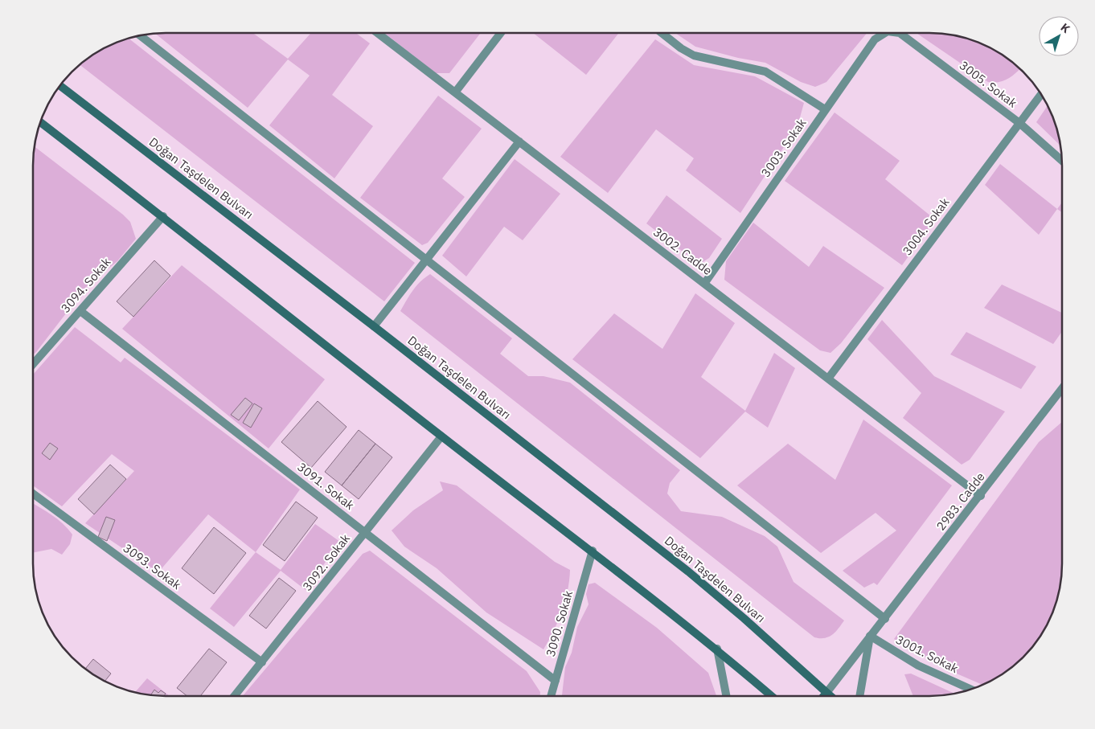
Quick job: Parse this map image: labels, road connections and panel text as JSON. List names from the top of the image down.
{
  "streets": {
    "main road": ["Doğan Taşdelen Bulvarı"],
    "street": [
      "3005. Sokak",
      "3003. Sokak",
      "3004. Sokak",
      "3002. Cadde",
      "3094. Sokak",
      "3091. Sokak",
      "2983. Cadde",
      "3092. Sokak",
      "3093. Sokak",
      "3090. Sokak",
      "3001. Sokak"
    ]
  },
  "crossings": [
    ["3005. Sokak", "3004. Sokak"],
    ["3003. Sokak", "3002. Cadde"],
    ["Doğan Taşdelen Bulvarı", "2983. Cadde"],
    ["3004. Sokak", "3002. Cadde"],
    ["3002. Cadde", "2983. Cadde"],
    ["3094. Sokak", "3091. Sokak"],
    ["3091. Sokak", "3092. Sokak"],
    ["3091. Sokak", "3090. Sokak"],
    ["2983. Cadde", "3001. Sokak"],
    ["3092. Sokak", "3093. Sokak"]
  ],
  "north": "top right"
}
